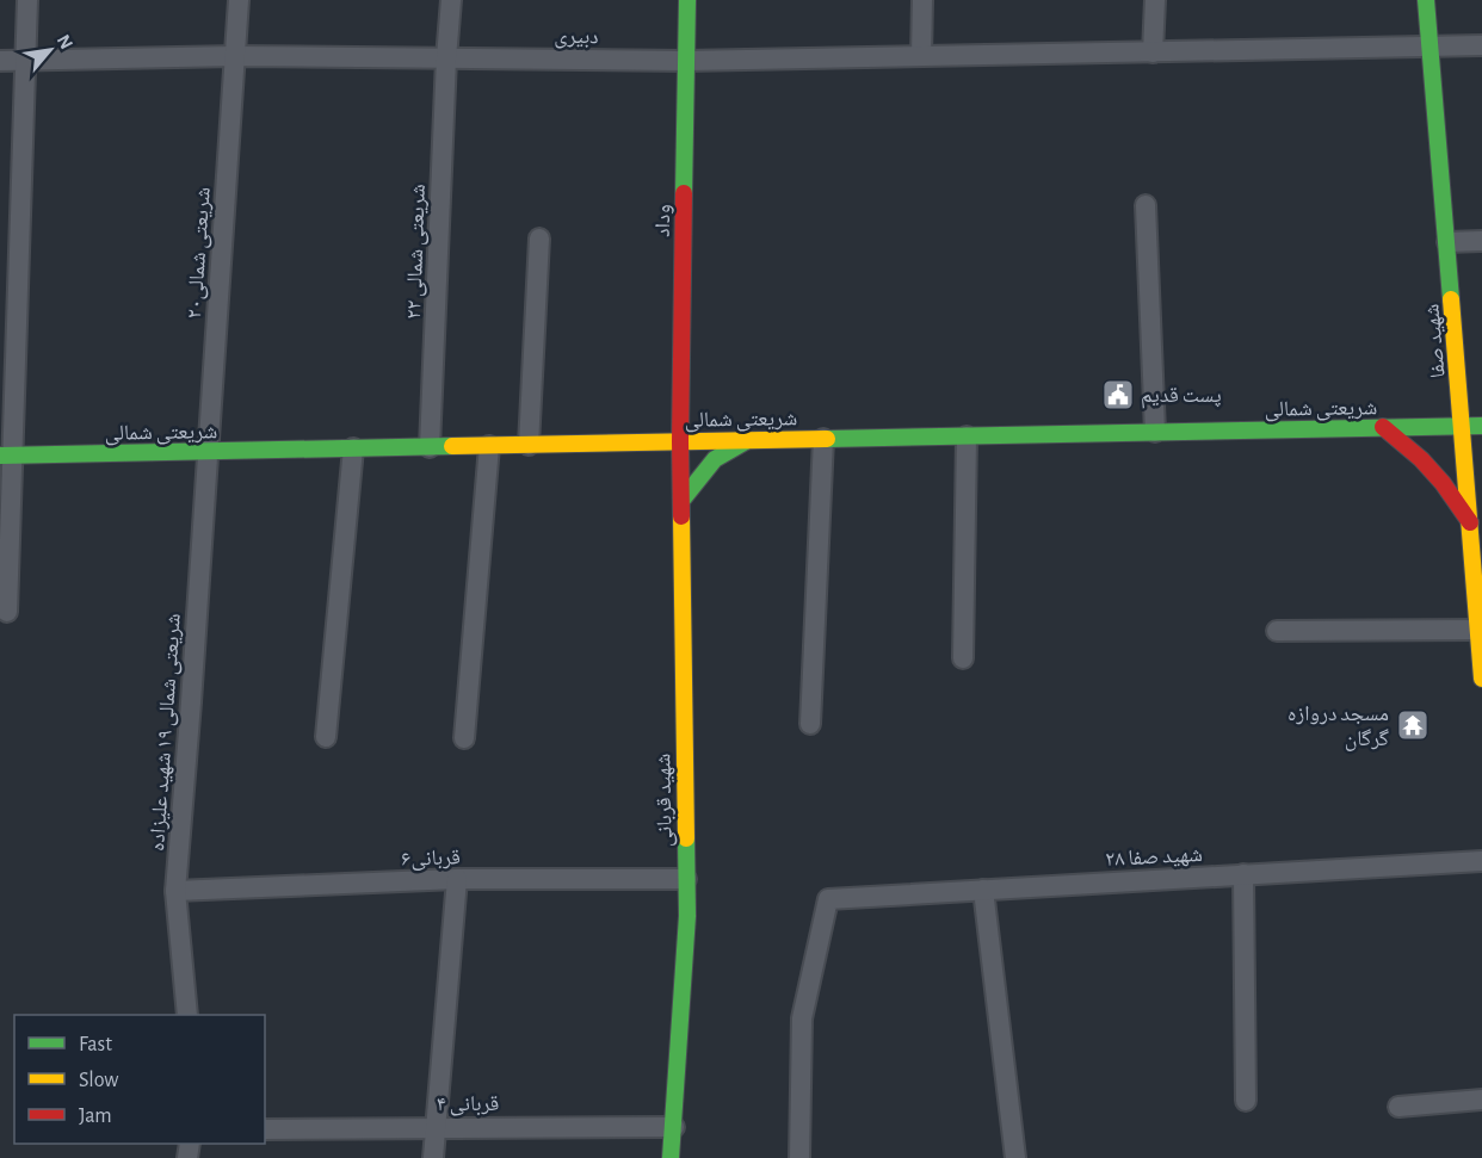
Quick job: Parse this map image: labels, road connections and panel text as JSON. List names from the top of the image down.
{
  "streets": {
    "main road": [
      "وداد",
      "شهید صفا",
      "شریعتی شمالی",
      "شهید قربانی"
    ],
    "street": [
      "دبیری",
      "شریعتی شمالی ٢٢",
      "شریعتی شمالی۲۰",
      "شریعتی شمالی ۱۹ شهید علیزاده",
      "شهید صفا ۲۸",
      "قربانی۶",
      "قربانی ۴"
    ]
  },
  "crossings": [
    ["دبیری", "وداد"],
    ["دبیری", "شریعتی شمالی ٢٢"],
    ["دبیری", "شریعتی شمالی۲۰"],
    ["دبیری", "شهید صفا"],
    ["وداد", "شریعتی شمالی"],
    ["وداد", "شهید قربانی"],
    ["شریعتی شمالی ٢٢", "شریعتی شمالی"],
    ["شریعتی شمالی۲۰", "شریعتی شمالی"],
    ["شریعتی شمالی۲۰", "شریعتی شمالی ۱۹ شهید علیزاده"],
    ["شهید صفا", "شریعتی شمالی"],
    ["شریعتی شمالی", "شریعتی شمالی ۱۹ شهید علیزاده"],
    ["شریعتی شمالی", "شهید قربانی"],
    ["شریعتی شمالی ۱۹ شهید علیزاده", "قربانی۶"],
    ["شهید قربانی", "قربانی۶"],
    ["شهید قربانی", "قربانی ۴"]
  ],
  "places": {
    "public building": ["پست قدیم"],
    "temple": ["مسجد دروازه گرگان"]
  },
  "legend": ["Fast", "Slow", "Jam"],
  "north": "top right"
}
